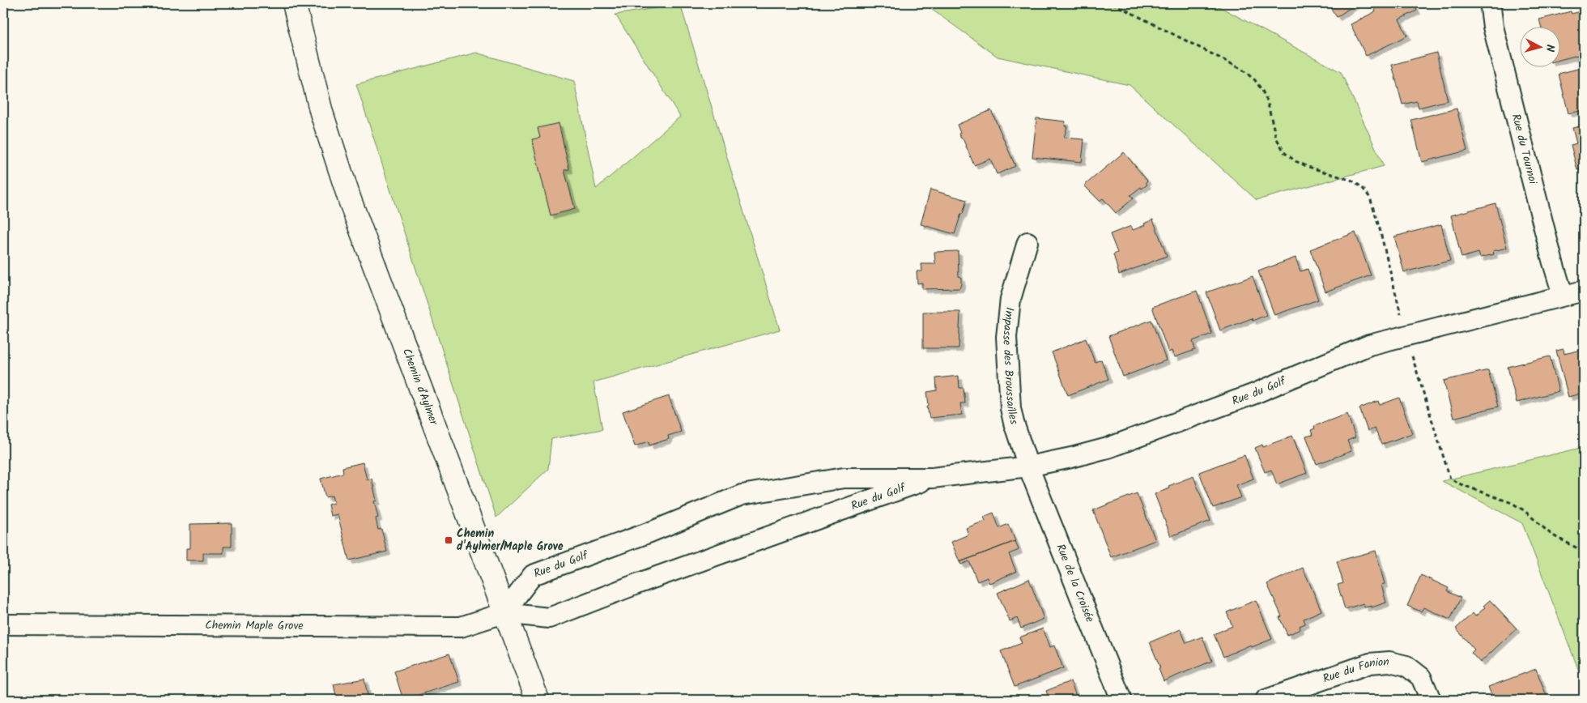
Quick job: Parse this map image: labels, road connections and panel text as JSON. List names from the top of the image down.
{
  "streets": {
    "main road": ["Chemin d'Aylmer"],
    "street": [
      "Rue du Tournoi",
      "Impasse des Broussailles",
      "Rue du Golf",
      "Rue de la Croisée",
      "Chemin Maple Grove",
      "Rue du Fanion"
    ]
  },
  "crossings": [
    ["Rue du Tournoi", "Rue du Golf"],
    ["Impasse des Broussailles", "Rue du Golf"],
    ["Impasse des Broussailles", "Rue de la Croisée"],
    ["Chemin d'Aylmer", "Rue du Golf"],
    ["Chemin d'Aylmer", "Chemin Maple Grove"],
    ["Rue du Golf", "Rue de la Croisée"],
    ["Rue du Golf", "Chemin Maple Grove"]
  ],
  "places": {
    "transit": ["Chemin d'Aylmer/Maple Grove"]
  },
  "north": "right"
}
